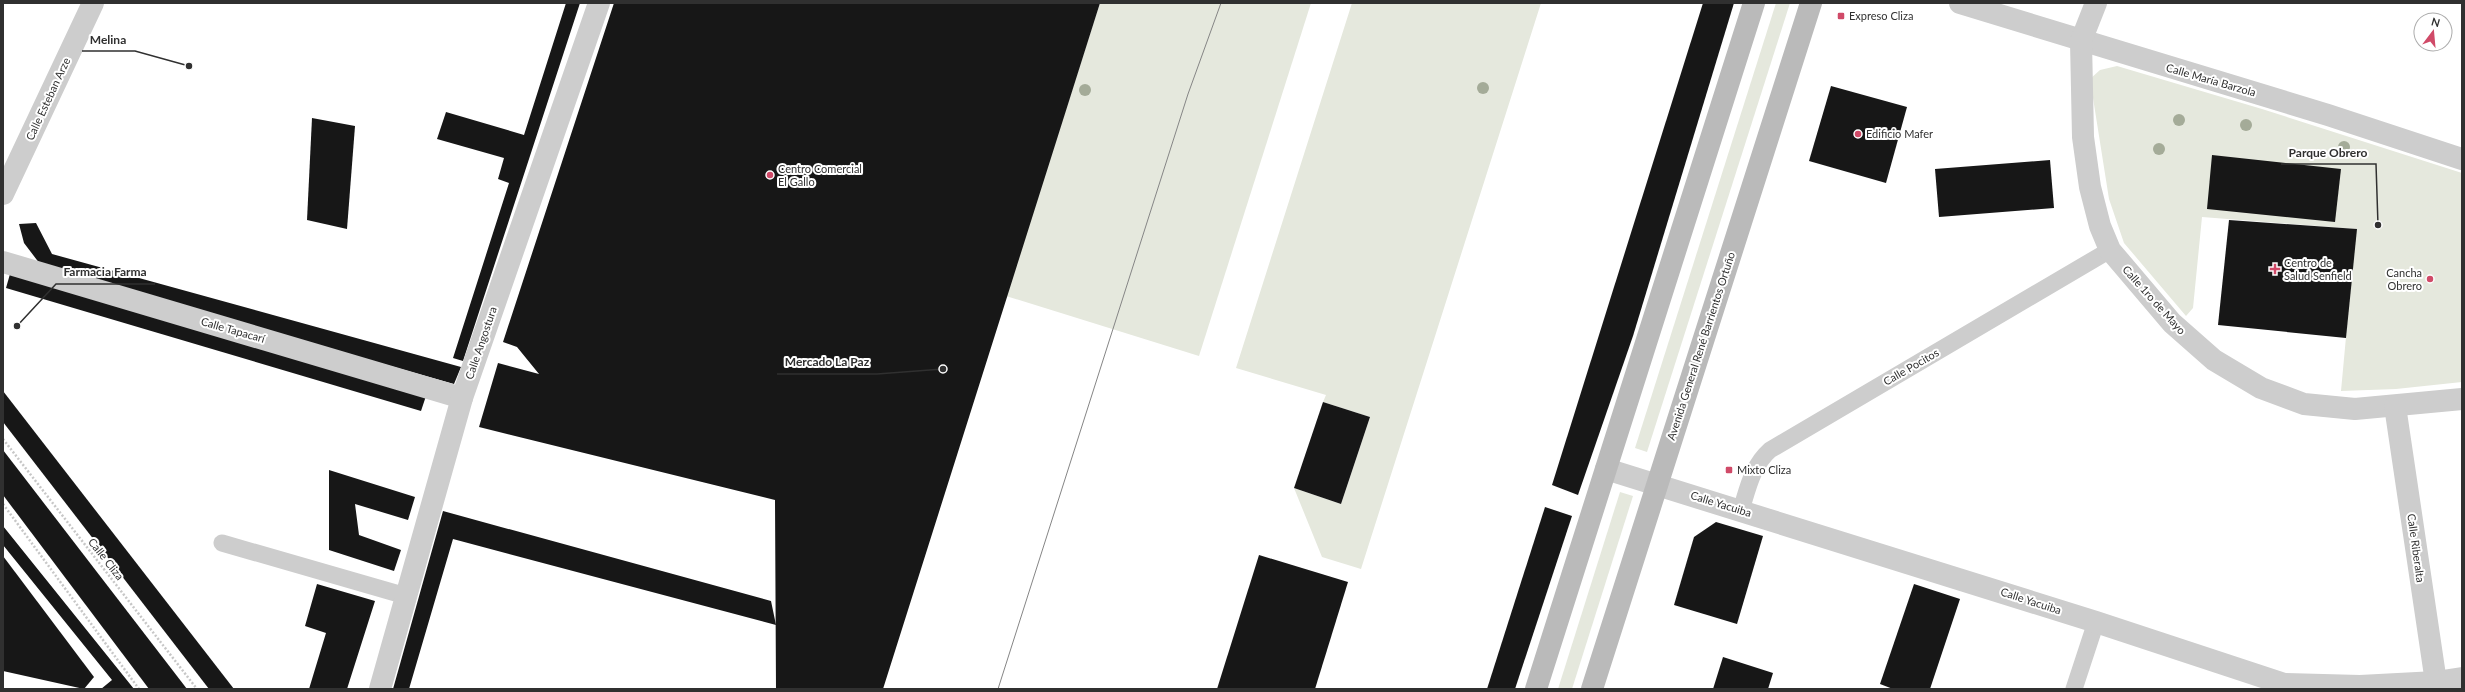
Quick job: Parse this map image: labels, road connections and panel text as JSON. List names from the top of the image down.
{
  "streets": {
    "main road": ["Avenida General René Barrientos Ortuño"],
    "street": [
      "Calle María Barzola",
      "Calle Esteban Arze",
      "Calle 1ro de Mayo",
      "Calle Tapacarí",
      "Calle Angostura",
      "Calle Yacuiba",
      "Calle Riberalta"
    ],
    "lane": ["Calle Pocitos"],
    "path": ["Calle Cliza"]
  },
  "crossings": [
    ["Calle María Barzola", "Calle 1ro de Mayo"],
    ["Calle 1ro de Mayo", "Calle Pocitos"],
    ["Calle 1ro de Mayo", "Calle Riberalta"],
    ["Calle Tapacarí", "Calle Angostura"],
    ["Avenida General René Barrientos Ortuño", "Calle Yacuiba"],
    ["Calle Pocitos", "Calle Yacuiba"],
    ["Calle Yacuiba", "Calle Riberalta"]
  ],
  "places": {
    "transit": ["Expreso Cliza", "Mixto Cliza"],
    "other": [
      "Melina",
      "Edificio Mafer",
      "Centro Comercial El Gallo",
      "Parque Obrero",
      "Cancha Obrero",
      "Farmacia Farma",
      "Mercado La Paz"
    ],
    "health": ["Centro de Salud Senfield"]
  },
  "north": "top"
}
